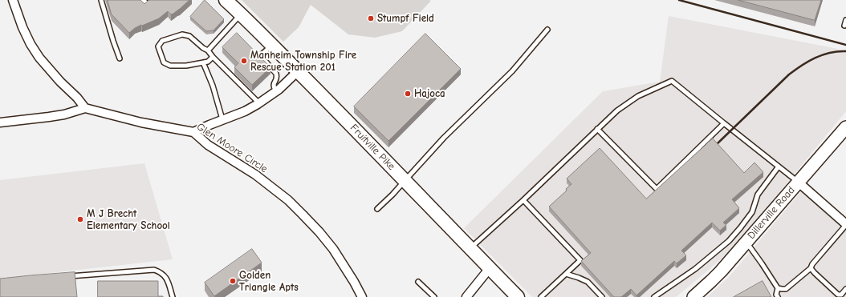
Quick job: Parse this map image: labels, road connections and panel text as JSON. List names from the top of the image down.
{
  "streets": {
    "main road": ["Fruitville Pike", "Dillerville Road"],
    "street": ["Glen Moore Circle"]
  },
  "places": [
    "Stumpf Field",
    "Manheim Township Fire Rescue Station 201",
    "Hajoca",
    "M J Brecht Elementary School",
    "Golden Triangle Apts"
  ]
}
